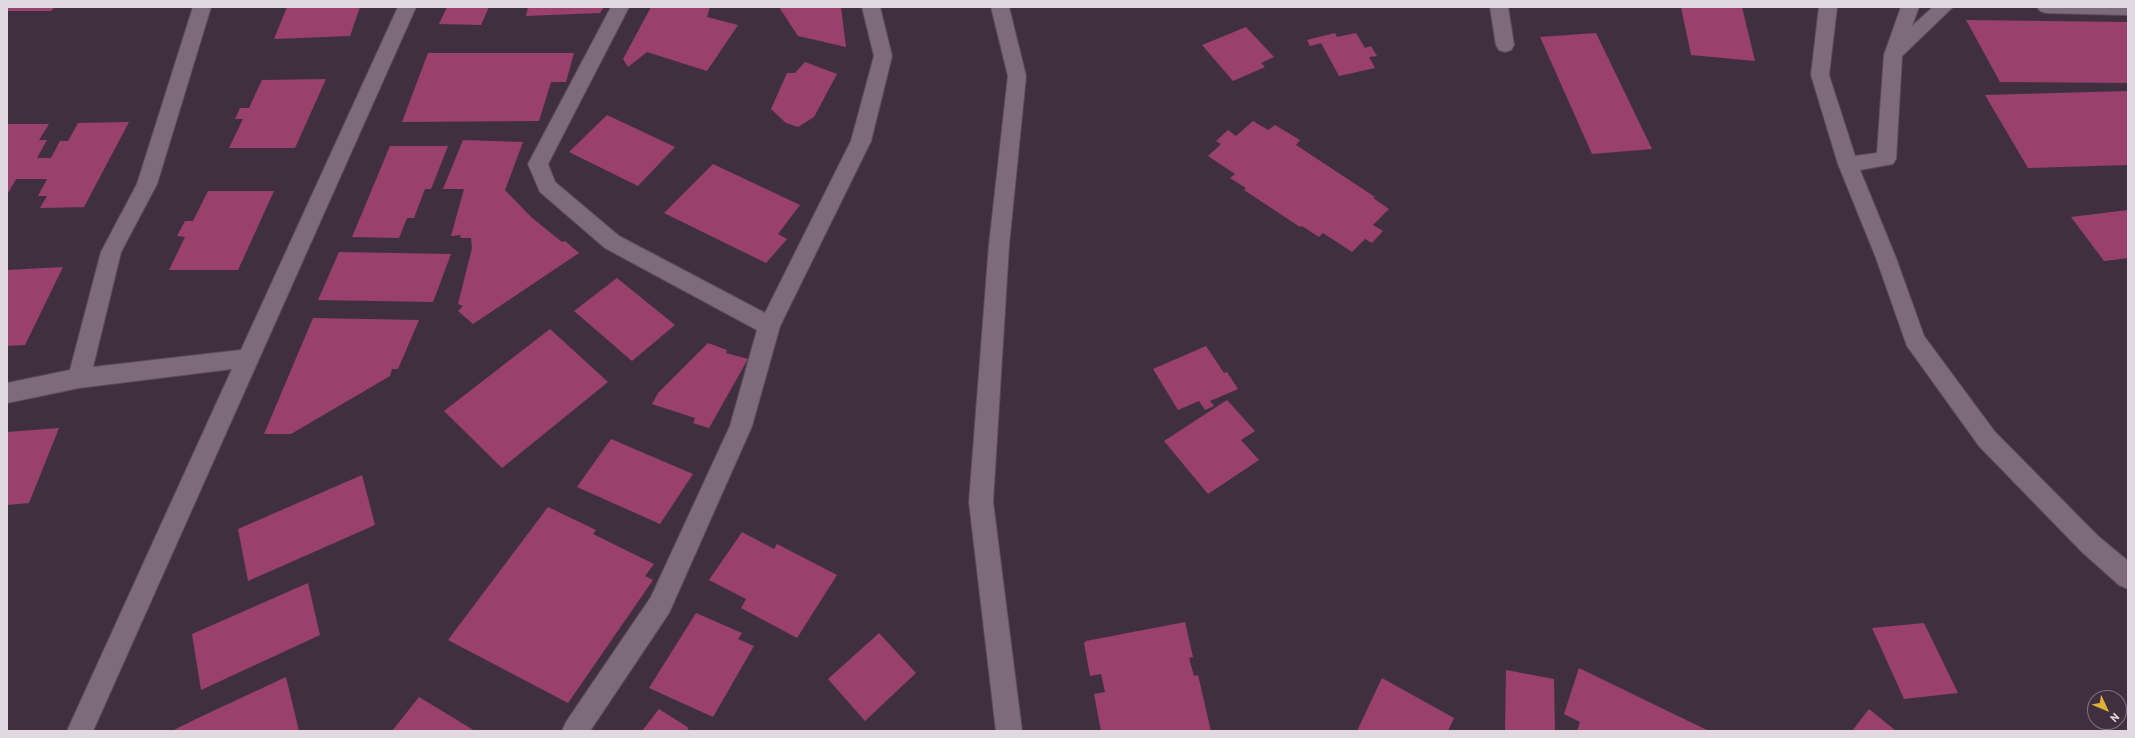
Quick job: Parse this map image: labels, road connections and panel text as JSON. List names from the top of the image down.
{
  "north": "bottom right"
}
